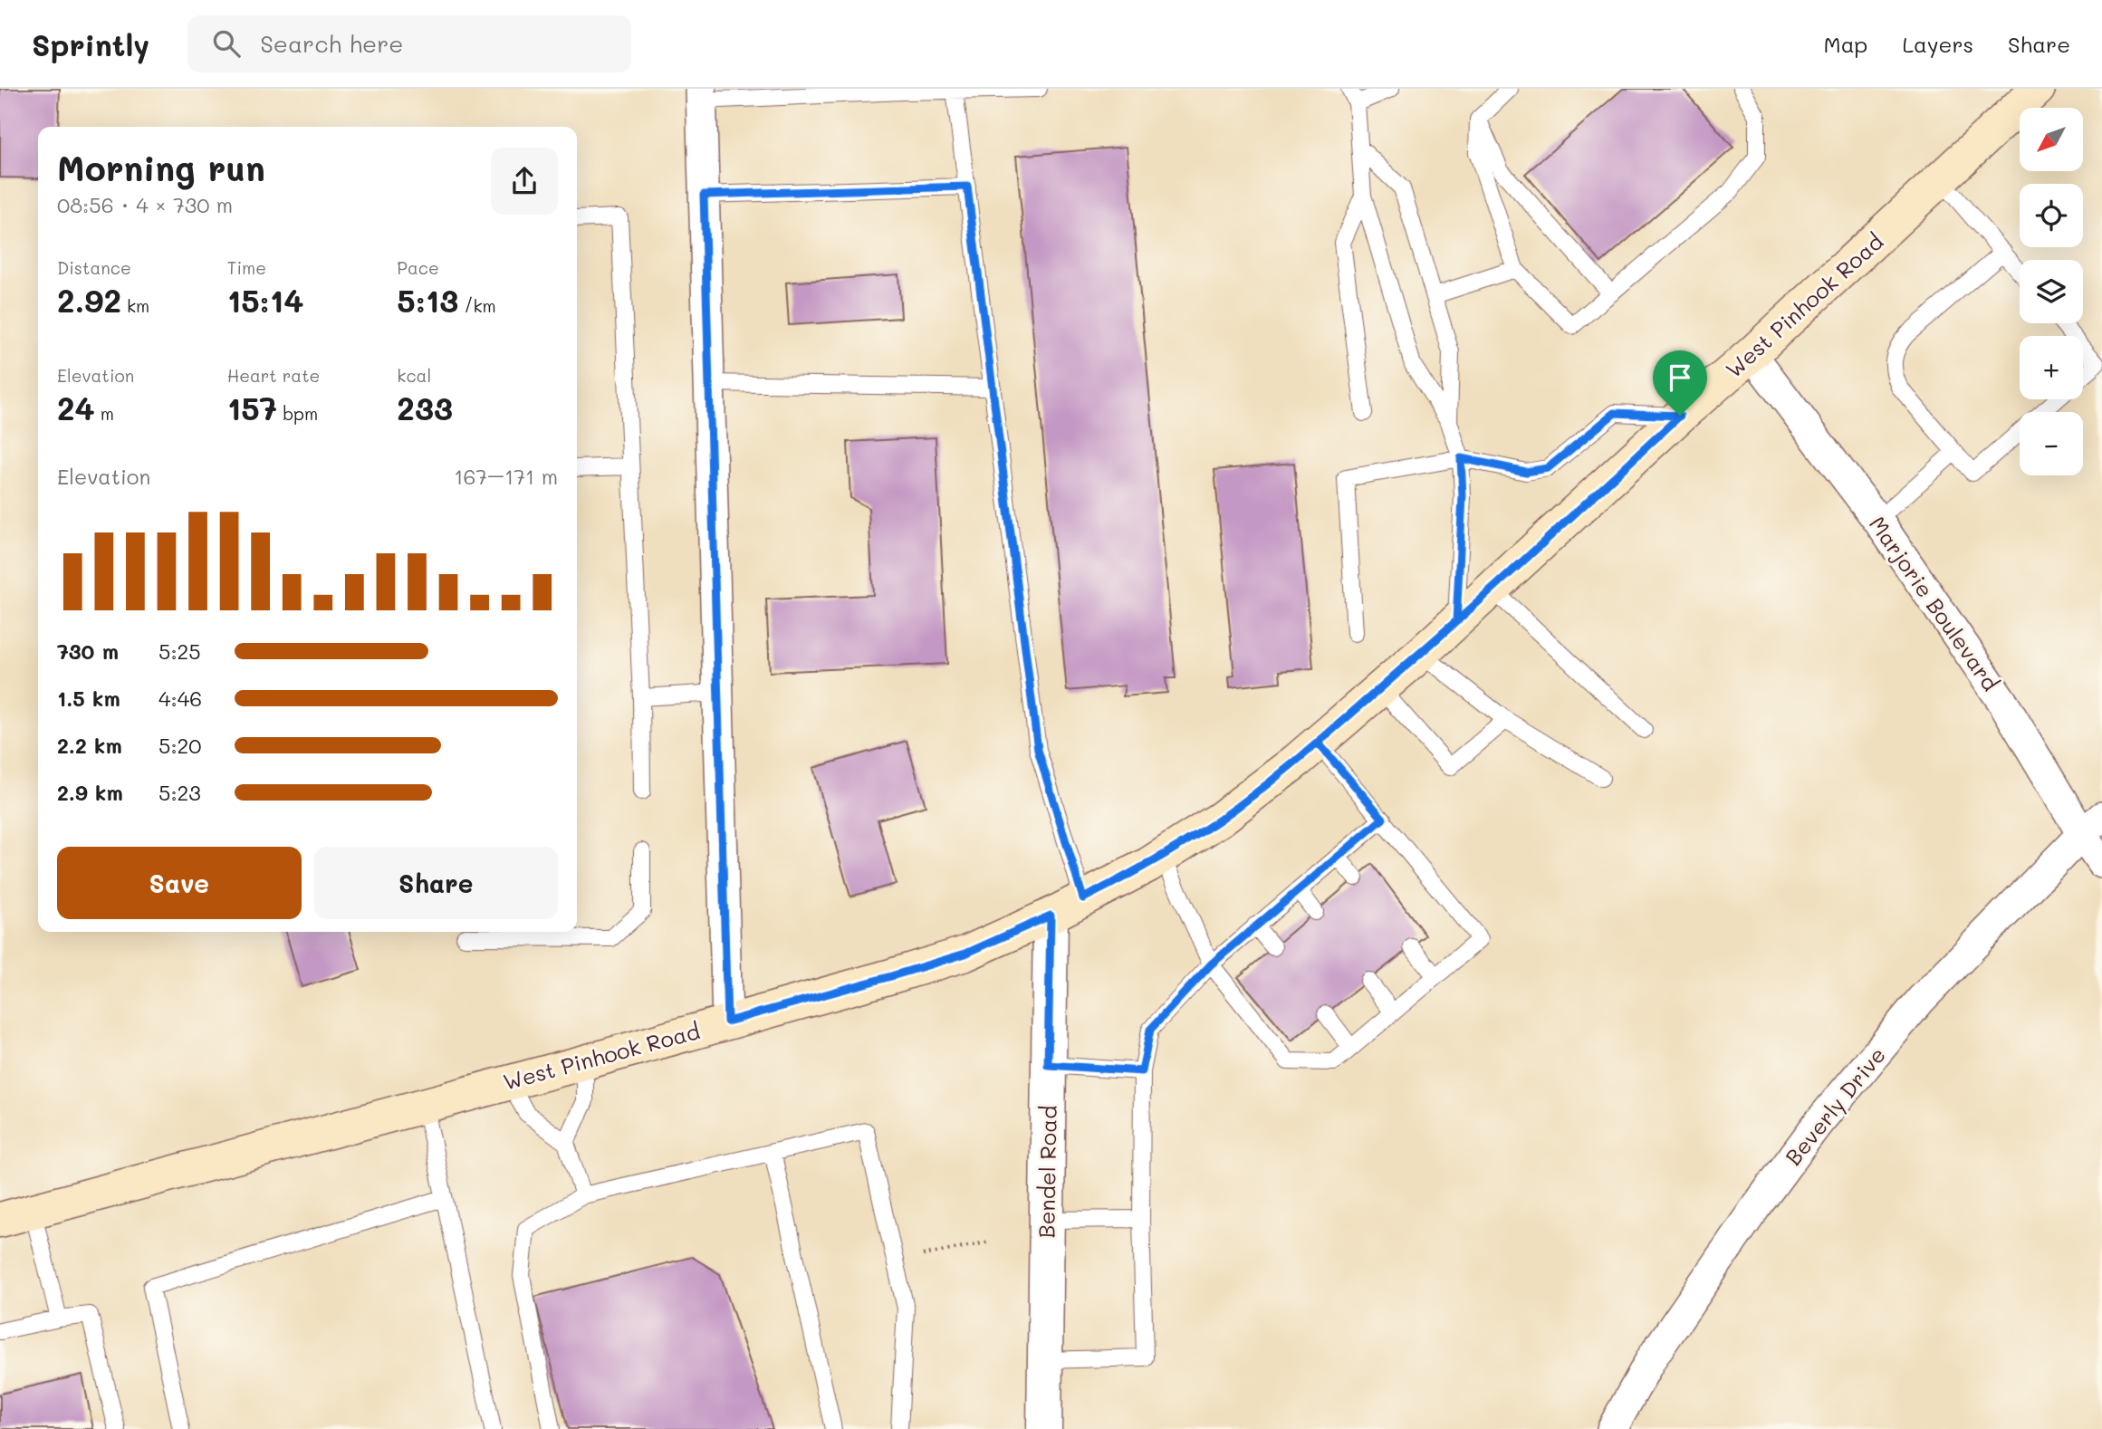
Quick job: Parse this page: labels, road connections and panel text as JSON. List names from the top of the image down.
{
  "streets": {
    "main road": ["West Pinhook Road"],
    "street": ["Marjorie Boulevard", "Beverly Drive", "Bendel Road"]
  },
  "crossings": [
    ["West Pinhook Road", "Marjorie Boulevard"],
    ["West Pinhook Road", "Bendel Road"],
    ["Marjorie Boulevard", "Beverly Drive"]
  ],
  "north": "bottom left",
  "page": {
    "header": "Sprintly",
    "search": "Search here",
    "nav": ["Map", "Layers", "Share"],
    "map_buttons": ["+", "−"],
    "heading": ["Morning run", "08:56 · 4 × 730 m"],
    "stats": [
      ["Distance", "2.92 km"],
      ["Time", "15:14"],
      ["Pace", "5:13 /km"],
      ["Elevation", "24 m"],
      ["Heart rate", "157 bpm"],
      ["kcal", "233"]
    ],
    "chart": ["Elevation", "167–171 m"],
    "list": [
      {
        "name": "730 m",
        "note": "5:25"
      },
      {
        "name": "1.5 km",
        "note": "4:46"
      },
      {
        "name": "2.2 km",
        "note": "5:20"
      },
      {
        "name": "2.9 km",
        "note": "5:23"
      }
    ],
    "buttons": ["Save", "Share"]
  }
}
